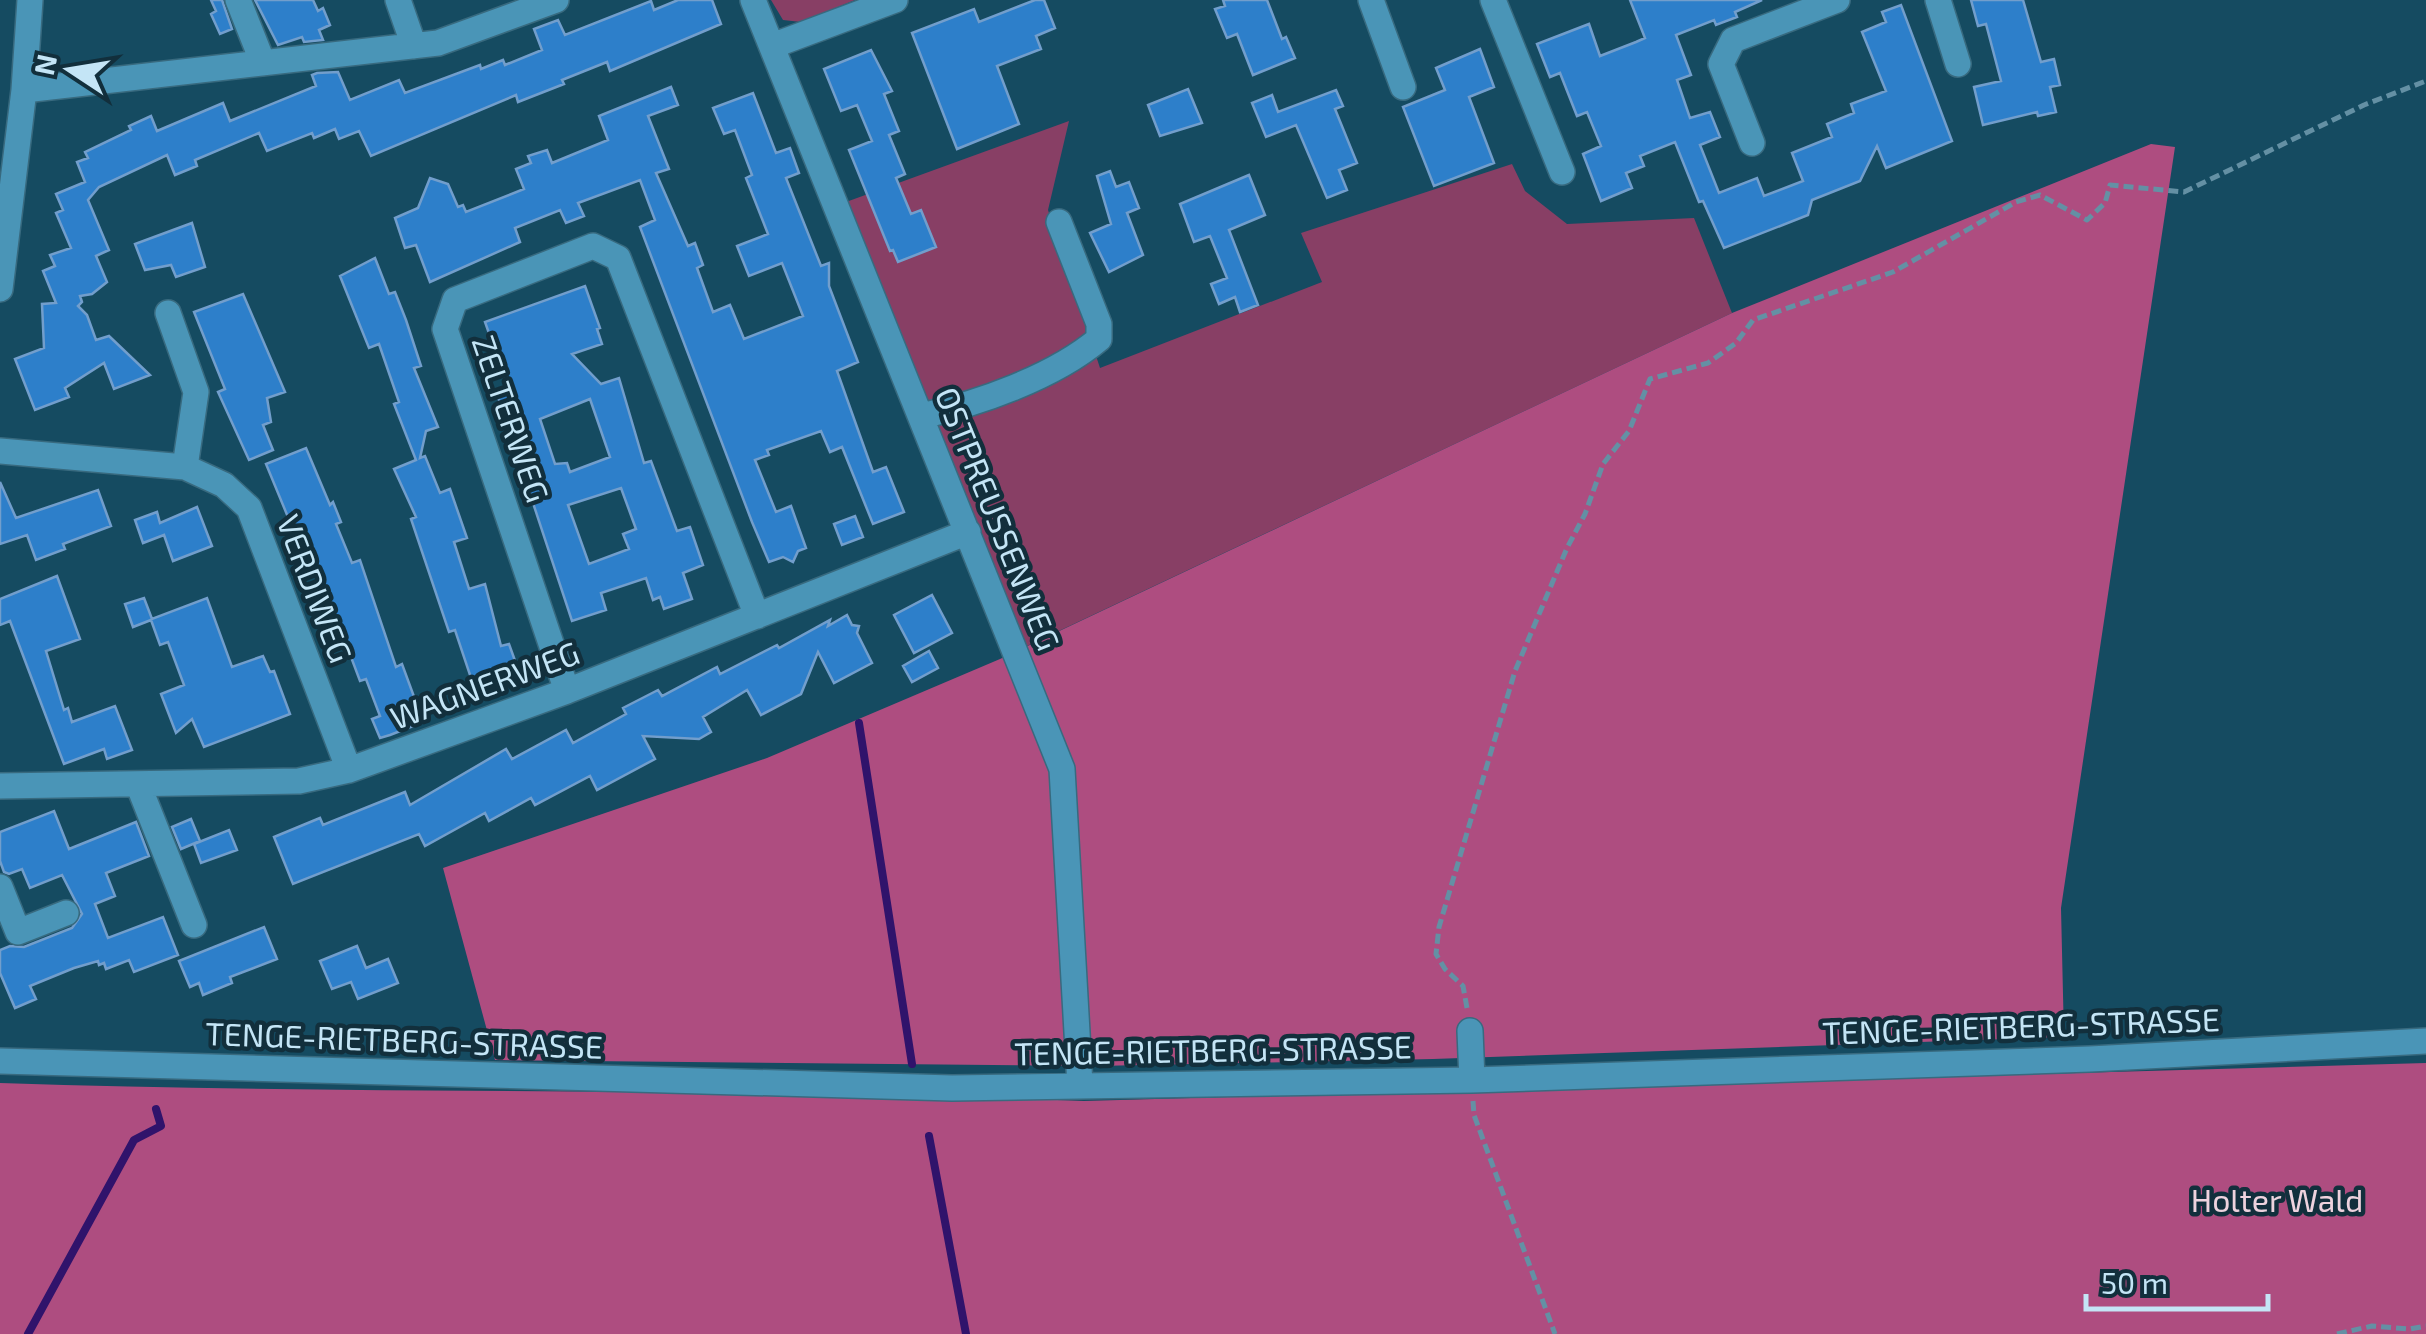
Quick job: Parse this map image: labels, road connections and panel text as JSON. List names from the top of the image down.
{
  "streets": {
    "street": [
      "ZELTERWEG",
      "OSTPREUSSENWEG",
      "VERDIWEG",
      "WAGNERWEG",
      "TENGE-RIETBERG-STRASSE"
    ]
  },
  "crossings": [
    ["ZELTERWEG", "WAGNERWEG"],
    ["OSTPREUSSENWEG", "WAGNERWEG"],
    ["OSTPREUSSENWEG", "TENGE-RIETBERG-STRASSE"],
    ["VERDIWEG", "WAGNERWEG"]
  ],
  "parks": ["Holter Wald"],
  "scale_bar": "50 m",
  "north": "left"
}
